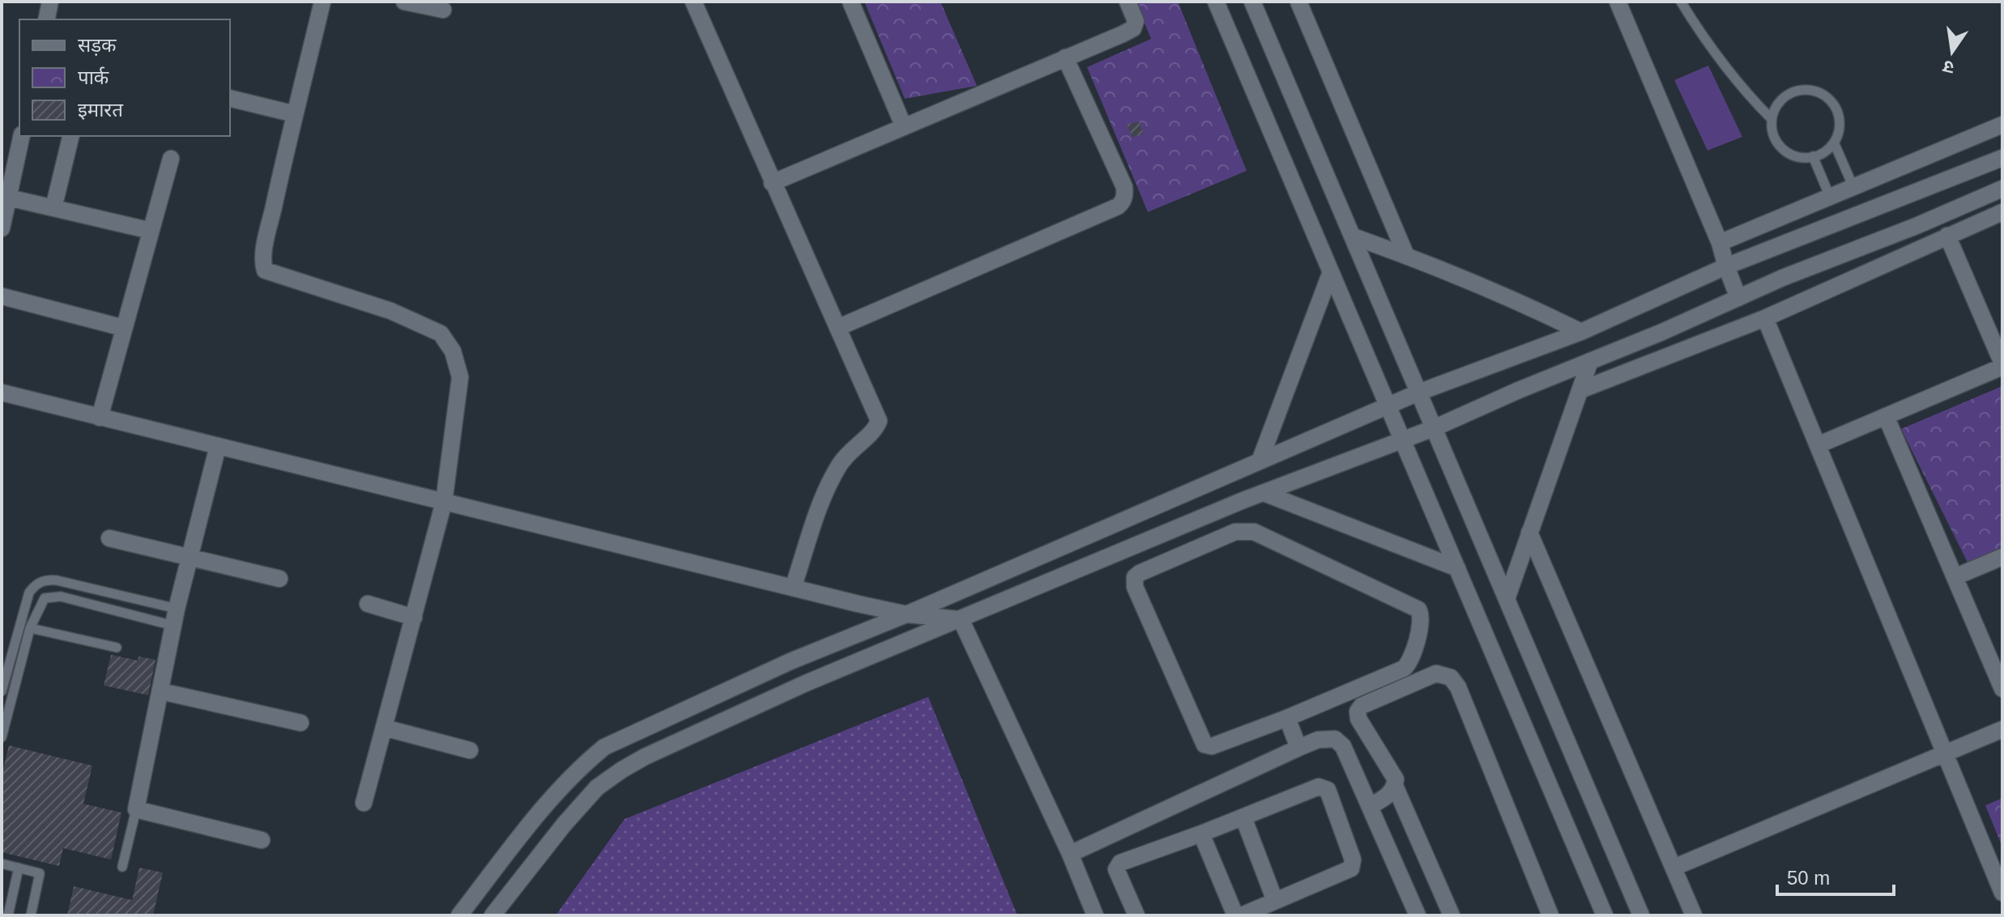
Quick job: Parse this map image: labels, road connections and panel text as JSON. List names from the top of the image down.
{
  "legend": ["सड़क", "पार्क", "इमारत"],
  "scale_bar": "50 m",
  "north": "bottom"
}
